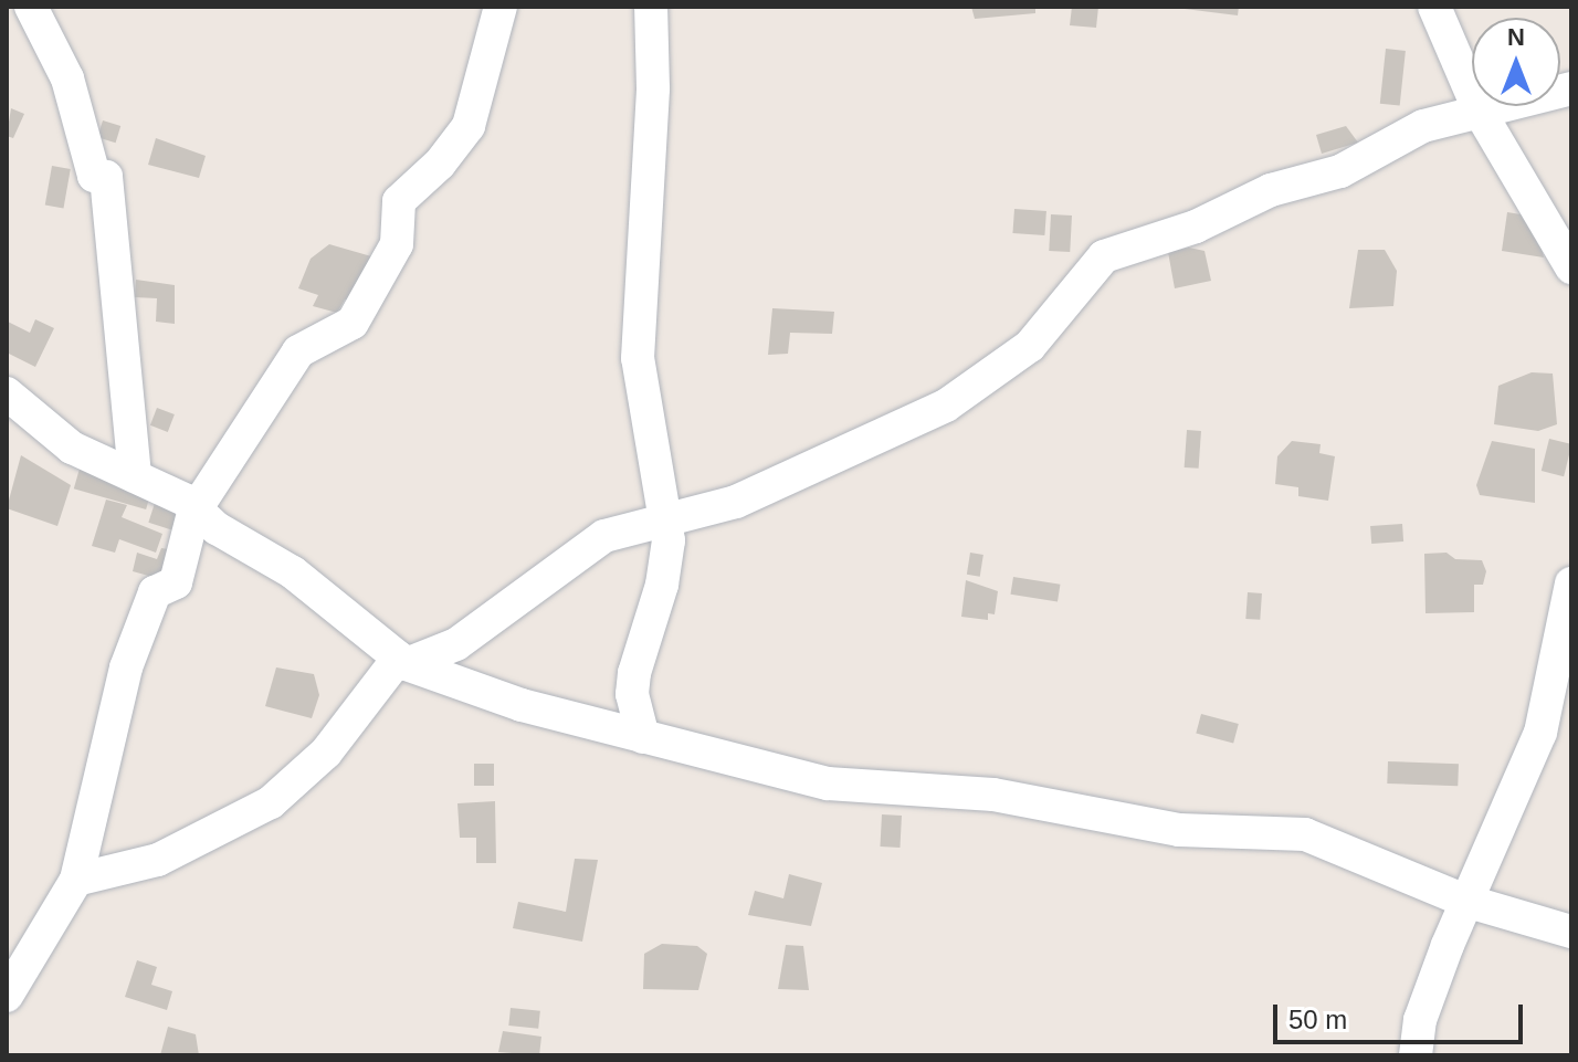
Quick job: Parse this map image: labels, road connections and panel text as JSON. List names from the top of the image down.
{
  "scale_bar": "50 m",
  "north": "top"
}
